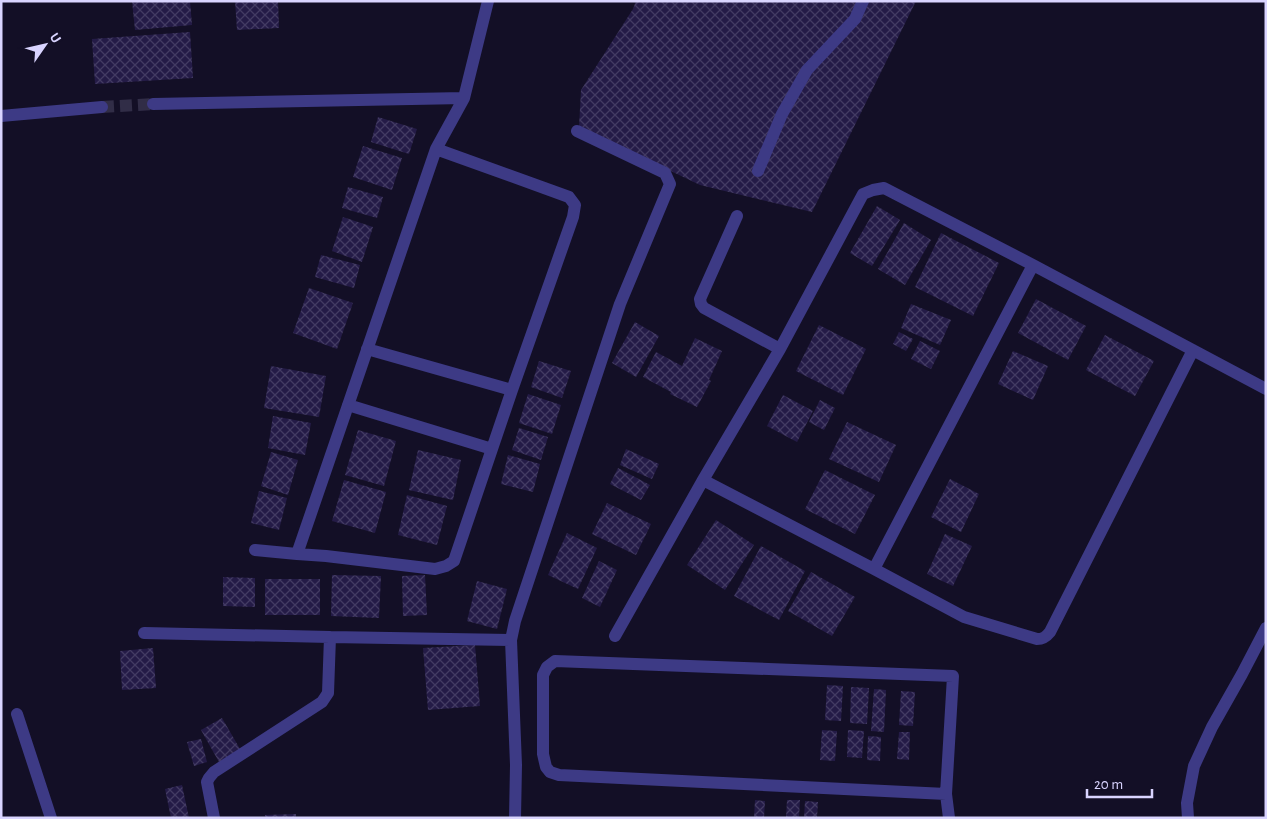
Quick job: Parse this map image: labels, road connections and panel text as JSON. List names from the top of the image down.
{
  "scale_bar": "20 m",
  "north": "top right"
}
